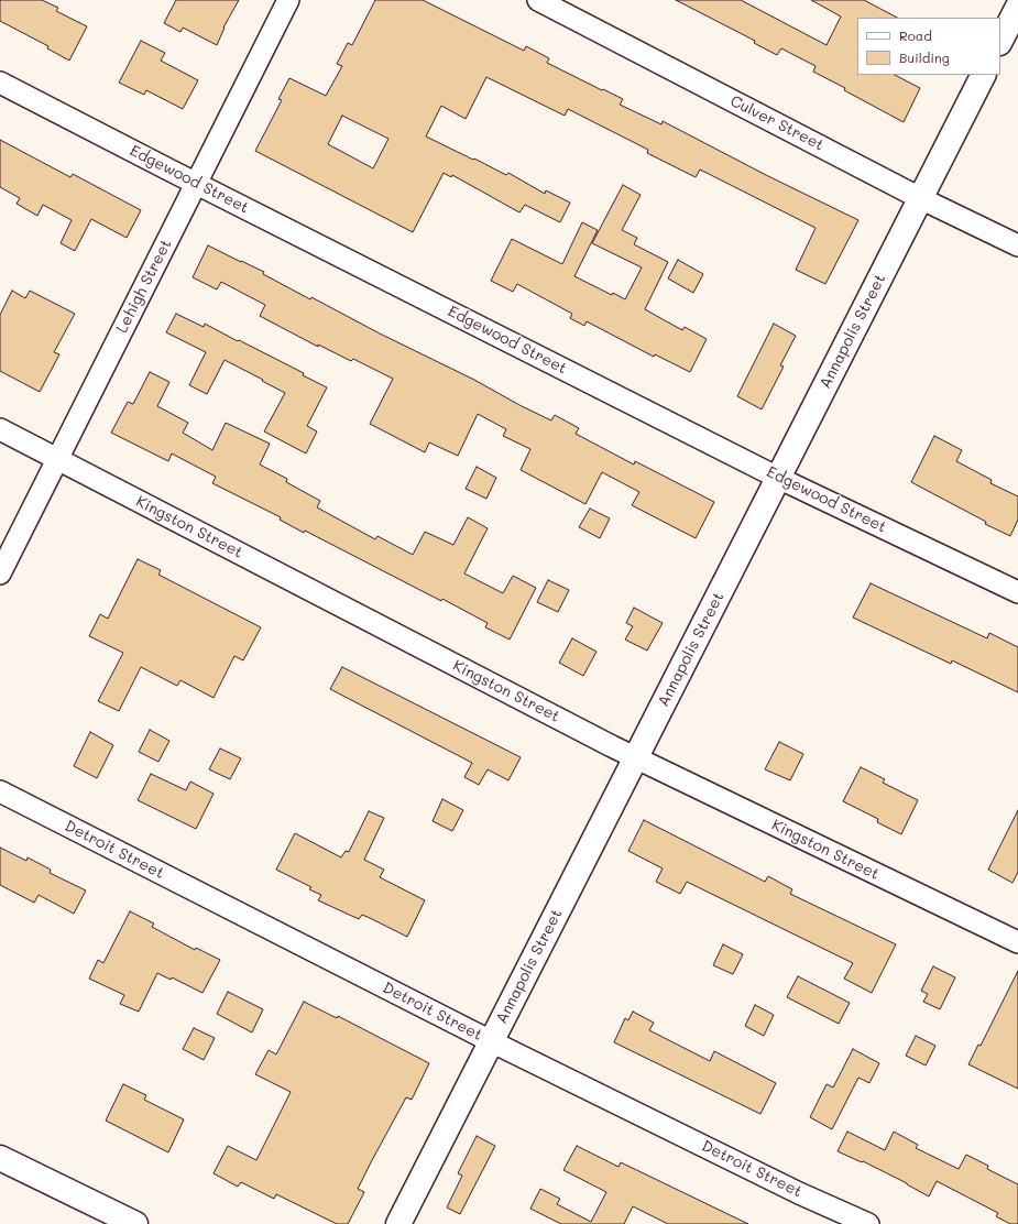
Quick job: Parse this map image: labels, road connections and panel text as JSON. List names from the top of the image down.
{
  "streets": {
    "street": [
      "Culver Street",
      "Edgewood Street",
      "Lehigh Street",
      "Annapolis Street",
      "Kingston Street",
      "Detroit Street"
    ]
  },
  "crossings": [
    ["Culver Street", "Annapolis Street"],
    ["Edgewood Street", "Lehigh Street"],
    ["Edgewood Street", "Annapolis Street"],
    ["Lehigh Street", "Kingston Street"],
    ["Annapolis Street", "Kingston Street"],
    ["Annapolis Street", "Detroit Street"]
  ],
  "legend": ["Road", "Building"]
}
